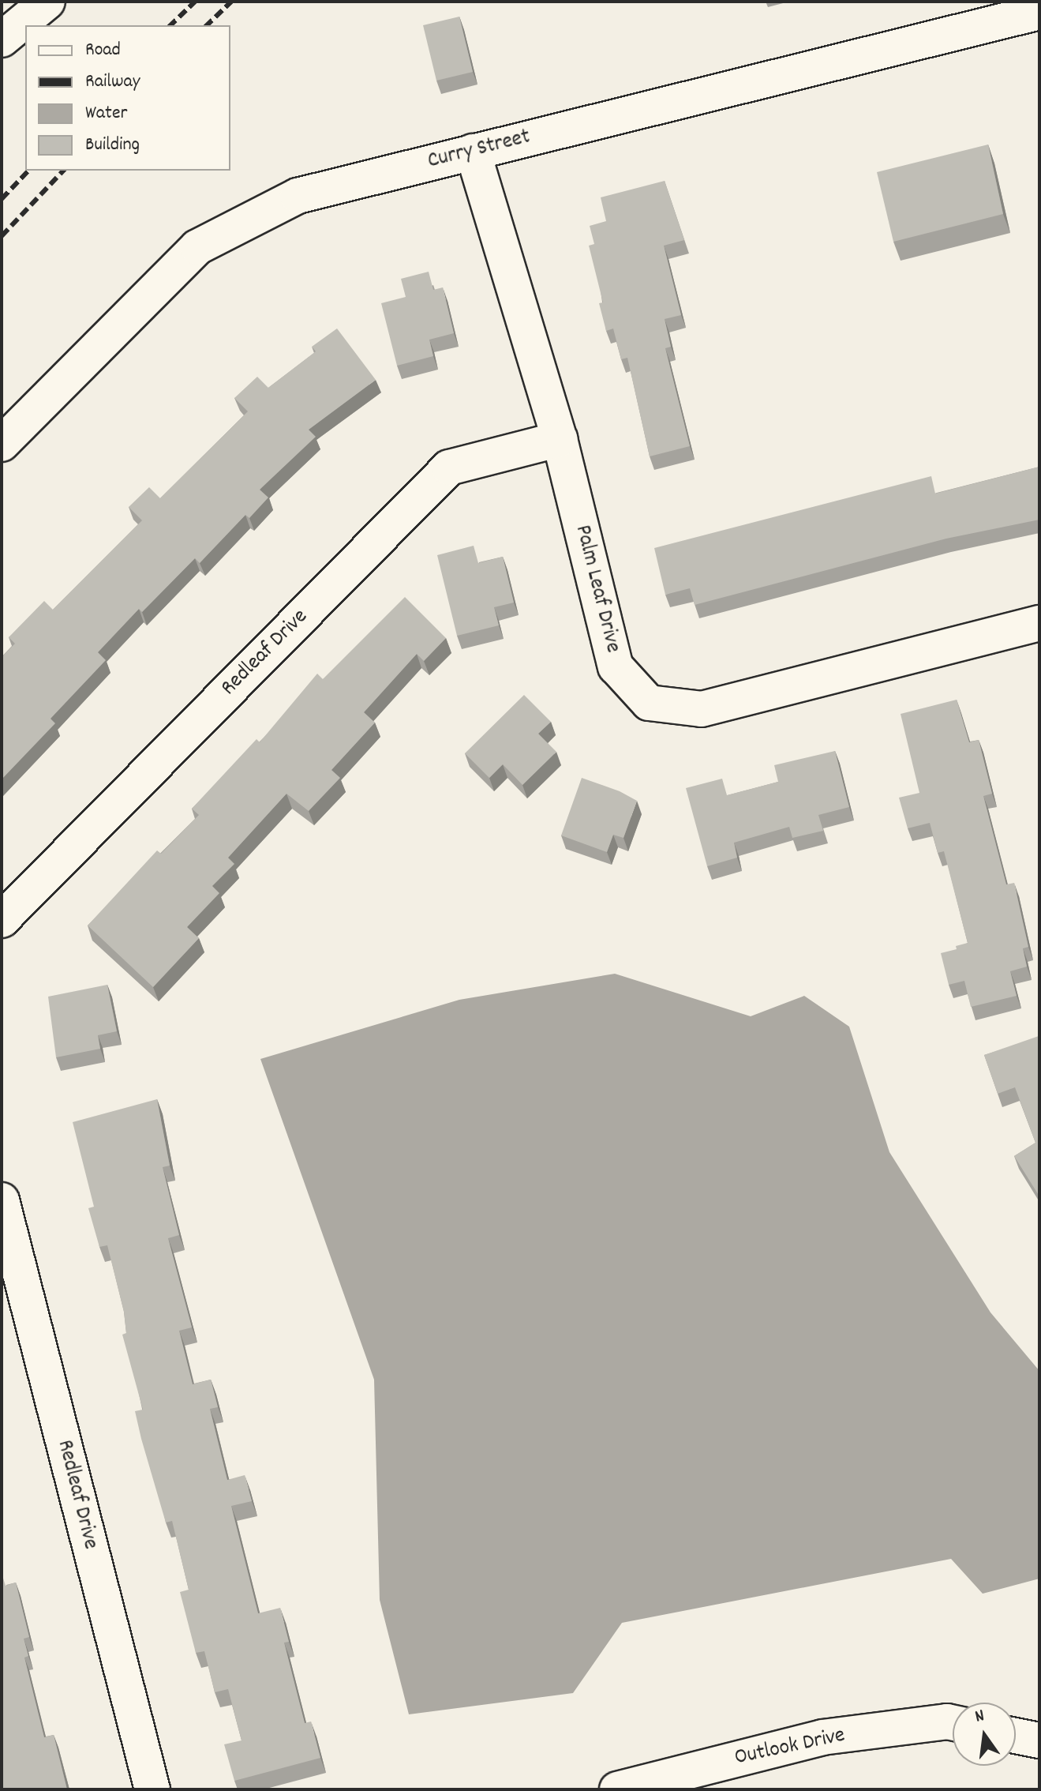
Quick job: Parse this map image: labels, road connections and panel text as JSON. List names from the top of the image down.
{
  "streets": {
    "street": [
      "Curry Street",
      "Palm Leaf Drive",
      "Redleaf Drive",
      "Outlook Drive"
    ]
  },
  "crossings": [
    ["Curry Street", "Palm Leaf Drive"],
    ["Palm Leaf Drive", "Redleaf Drive"]
  ],
  "legend": [
    "Road",
    "Railway",
    "Water",
    "Building"
  ],
  "north": "top"
}
